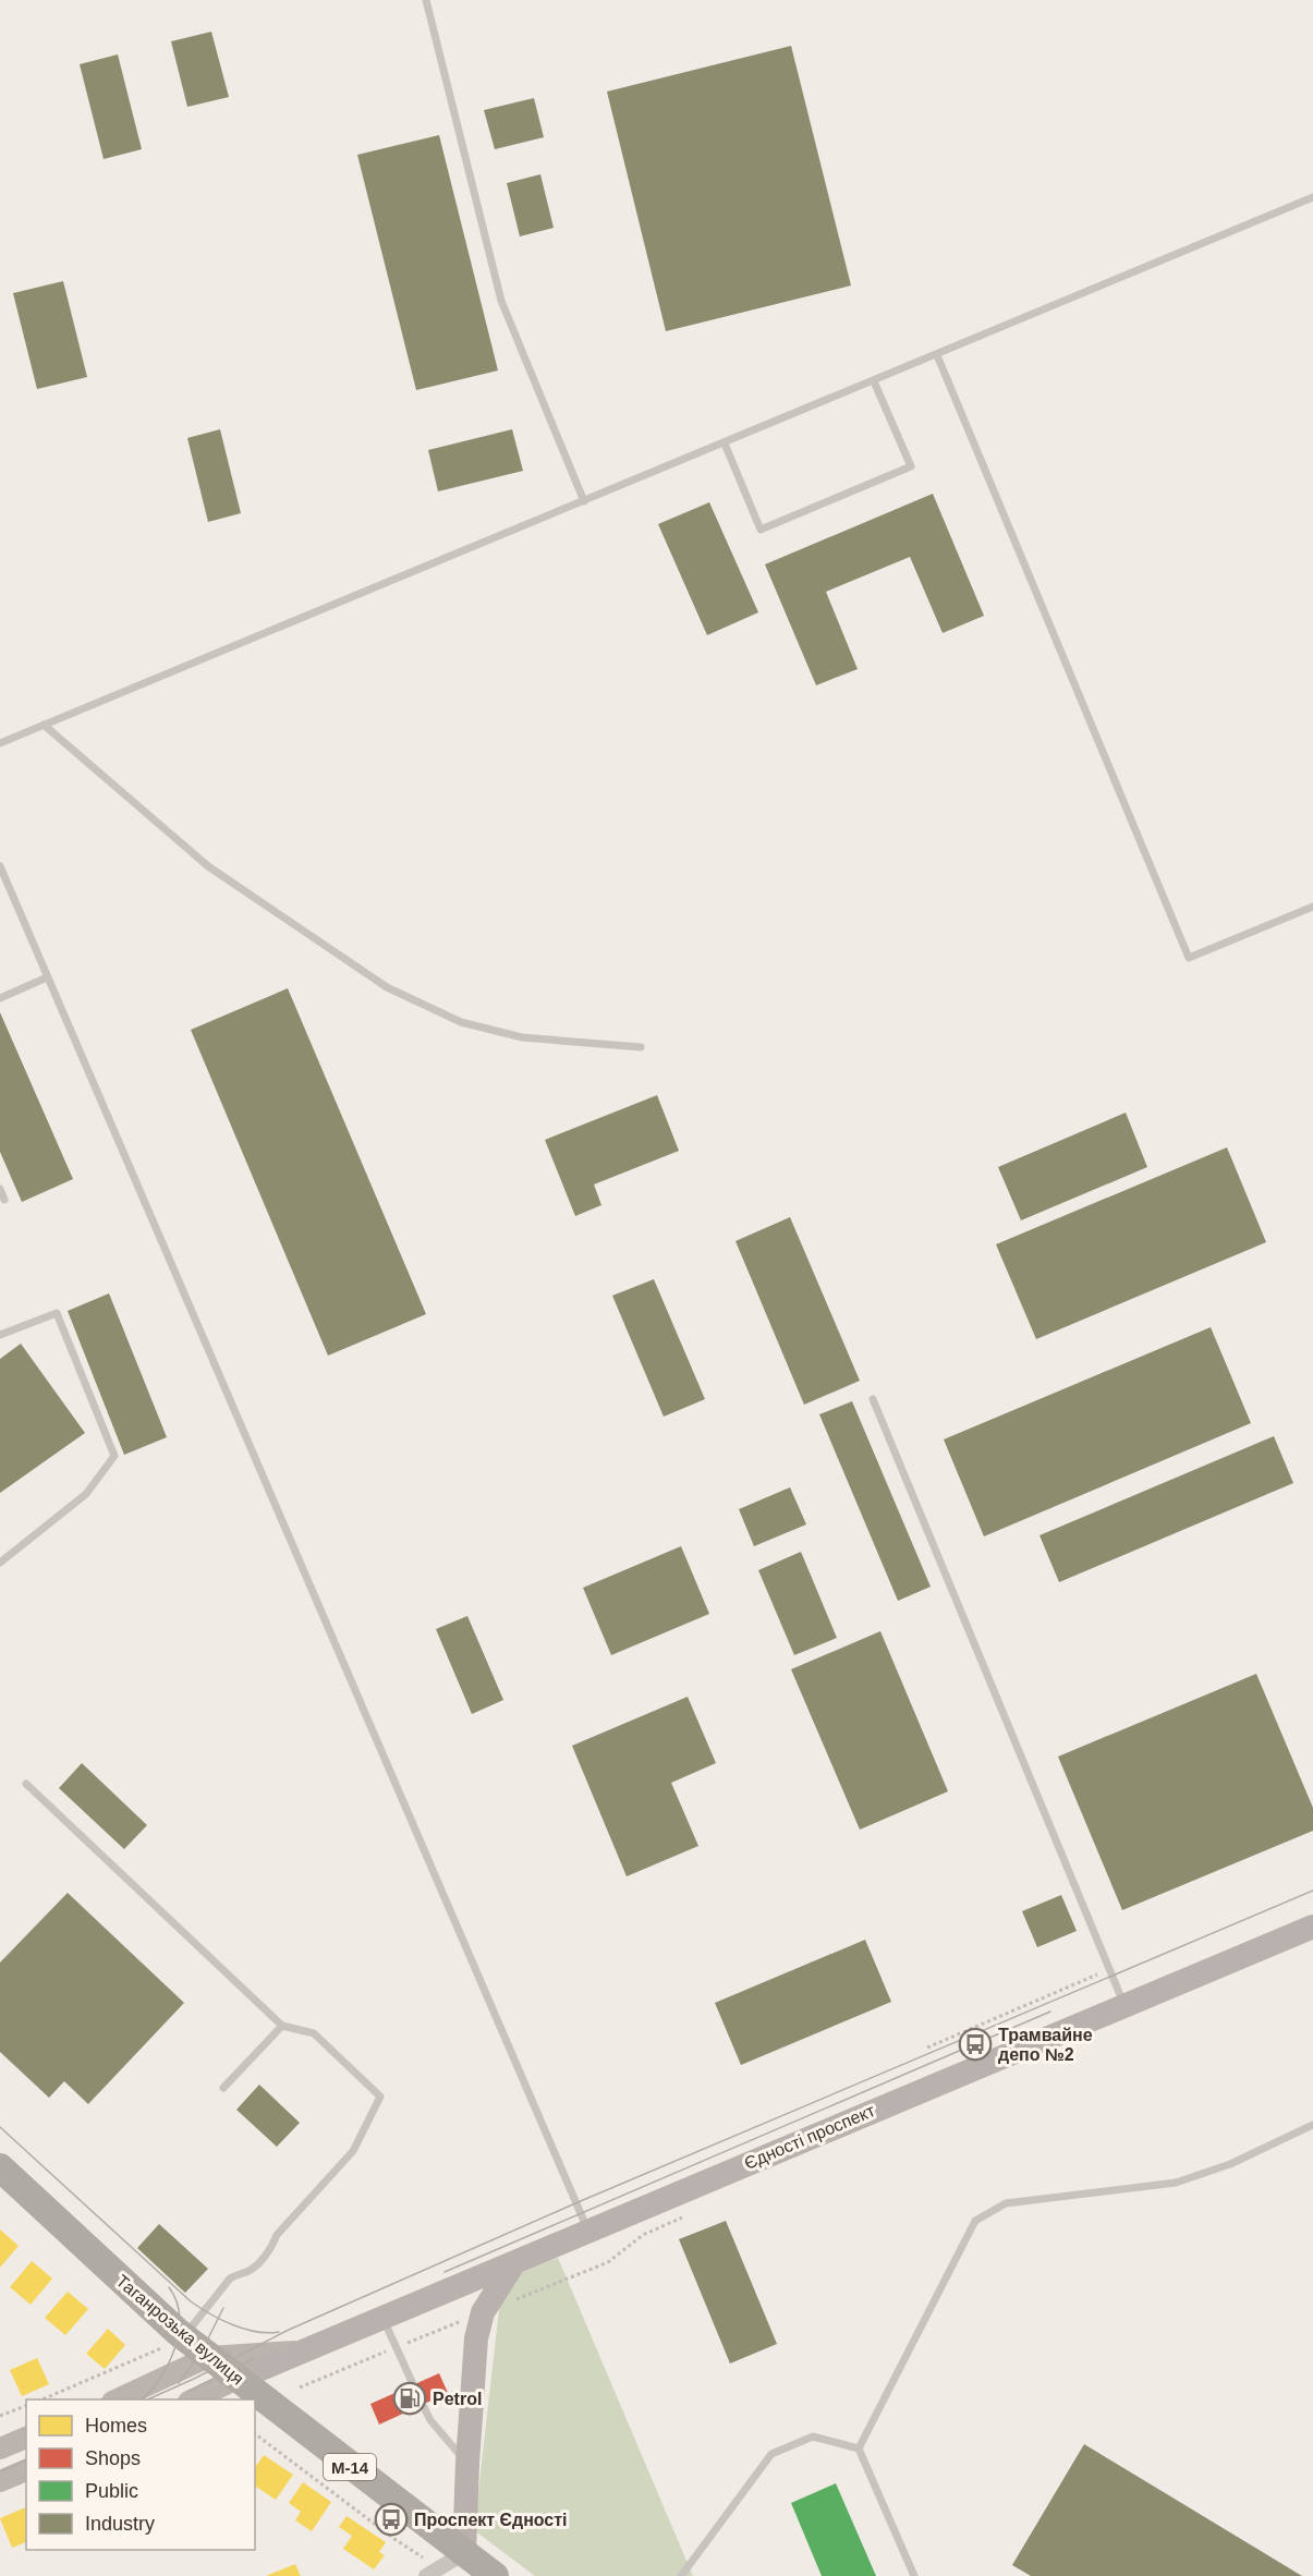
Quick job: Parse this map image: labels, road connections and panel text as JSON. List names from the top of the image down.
{
  "streets": {
    "highway": ["Таганрозька вулиця", "М-14"],
    "main road": ["Єдності проспект"]
  },
  "crossings": [
    ["Єдності проспект", "Таганрозька вулиця"]
  ],
  "places": {
    "bus stop": ["Трамвайне депо №2", "Проспект Єдності"],
    "fuel station": ["Petrol"]
  },
  "legend": [
    "Homes",
    "Shops",
    "Public",
    "Industry"
  ]
}
